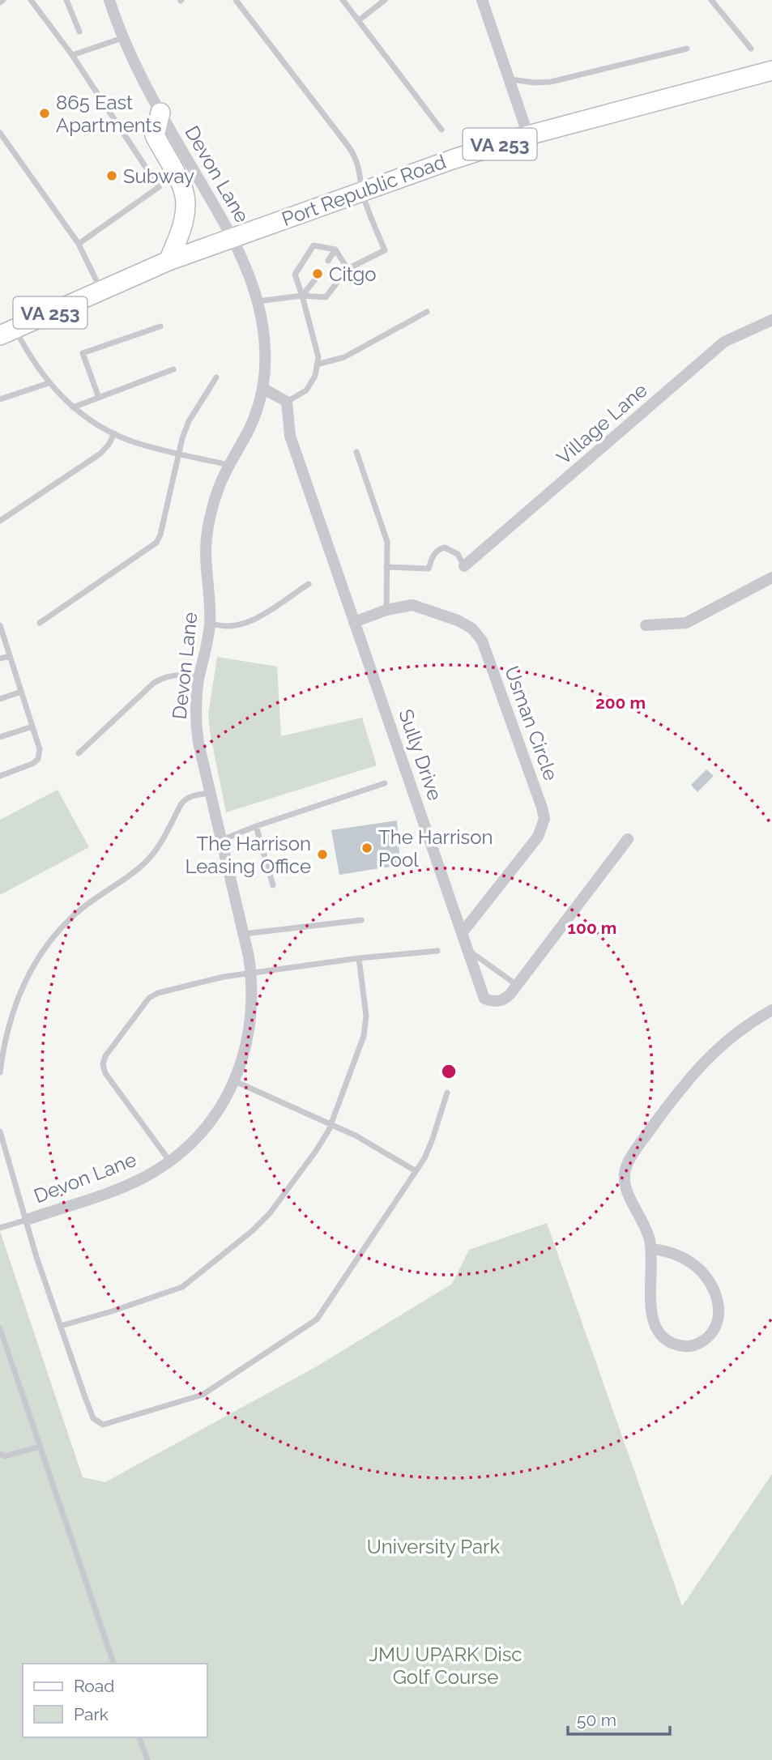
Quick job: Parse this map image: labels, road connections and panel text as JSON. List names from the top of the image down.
{
  "streets": {
    "main road": ["VA 253", "Port Republic Road"],
    "street": [
      "Devon Lane",
      "Village Lane",
      "Usman Circle",
      "Sully Drive"
    ]
  },
  "crossings": [
    ["Devon Lane", "Port Republic Road"],
    ["Usman Circle", "Sully Drive"]
  ],
  "parks": ["University Park", "JMU UPARK Disc Golf Course"],
  "places": [
    "865 East Apartments",
    "Subway",
    "Citgo",
    "The Harrison Pool",
    "The Harrison Leasing Office"
  ],
  "legend": ["Road", "Park"],
  "scale_bar": "50 m",
  "rings": ["200 m", "100 m"]
}
